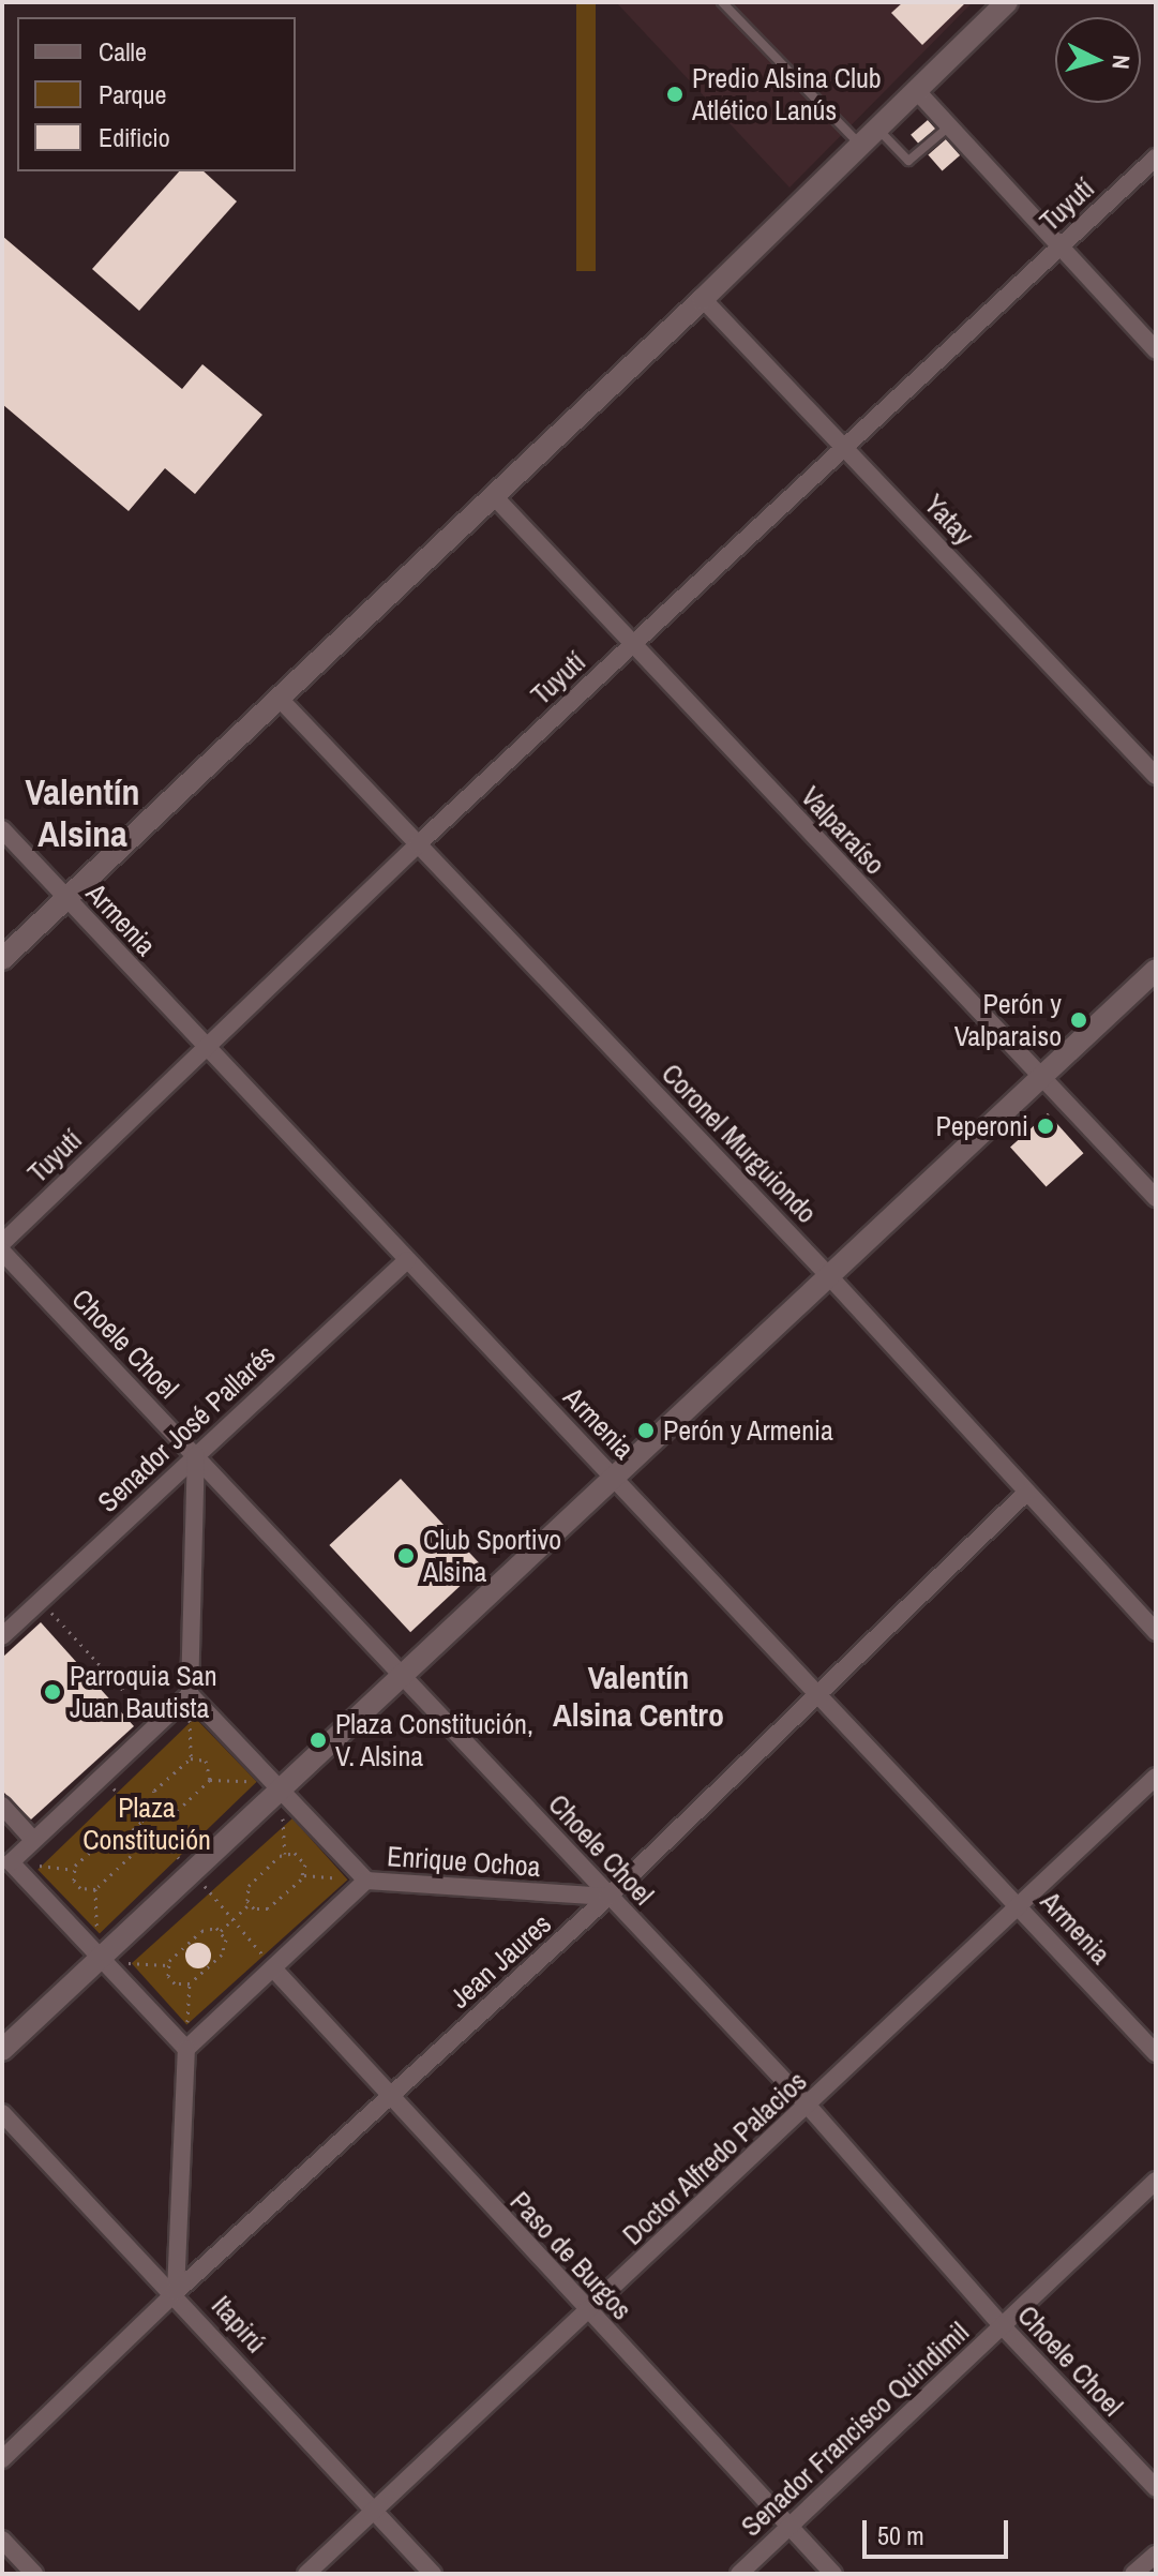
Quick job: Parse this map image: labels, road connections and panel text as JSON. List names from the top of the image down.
{
  "streets": {
    "street": [
      "Tuyutí",
      "Yatay",
      "Valparaíso",
      "Armenia",
      "Coronel Murguiondo",
      "Choele Choel",
      "Senador José Pallarés",
      "Enrique Ochoa",
      "Jean Jaures",
      "Doctor Alfredo Palacios",
      "Paso de Burgos",
      "Itapirú",
      "Senador Francisco Quindimil"
    ]
  },
  "crossings": [
    ["Tuyutí", "Yatay"],
    ["Tuyutí", "Valparaíso"],
    ["Tuyutí", "Armenia"],
    ["Tuyutí", "Coronel Murguiondo"],
    ["Armenia", "Senador José Pallarés"],
    ["Armenia", "Jean Jaures"],
    ["Armenia", "Doctor Alfredo Palacios"],
    ["Coronel Murguiondo", "Jean Jaures"],
    ["Choele Choel", "Senador José Pallarés"],
    ["Choele Choel", "Enrique Ochoa"],
    ["Choele Choel", "Jean Jaures"],
    ["Choele Choel", "Doctor Alfredo Palacios"],
    ["Choele Choel", "Senador Francisco Quindimil"],
    ["Enrique Ochoa", "Jean Jaures"],
    ["Jean Jaures", "Paso de Burgos"],
    ["Jean Jaures", "Itapirú"],
    ["Doctor Alfredo Palacios", "Paso de Burgos"],
    ["Doctor Alfredo Palacios", "Itapirú"],
    ["Paso de Burgos", "Senador Francisco Quindimil"]
  ],
  "districts": ["Valentín Alsina", "Valentín Alsina Centro"],
  "parks": ["Plaza Constitución"],
  "places": [
    "Predio Alsina Club Atlético Lanús",
    "Perón y Valparaiso",
    "Peperoni",
    "Perón y Armenia",
    "Club Sportivo Alsina",
    "Parroquia San Juan Bautista",
    "Plaza Constitución, V. Alsina"
  ],
  "legend": ["Calle", "Parque", "Edificio"],
  "scale_bar": "50 m",
  "north": "right"
}
